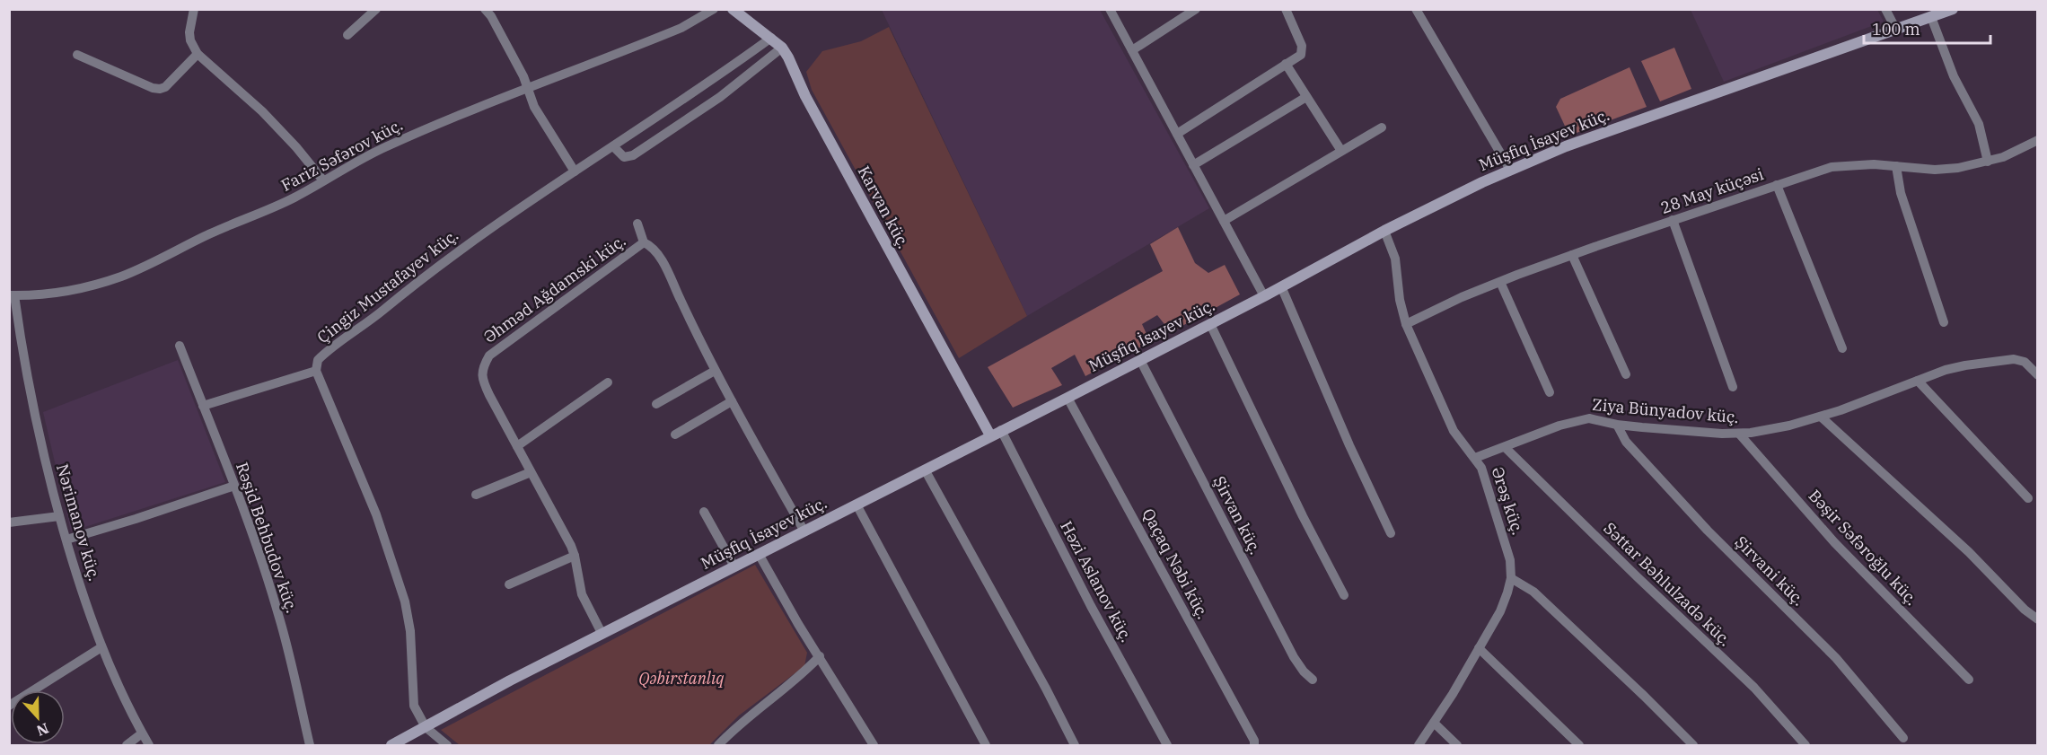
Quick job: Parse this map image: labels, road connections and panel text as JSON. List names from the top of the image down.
{
  "streets": {
    "street": [
      "Müşfiq İsayev küç.",
      "Fariz Səfərov küç.",
      "28 May küçəsi",
      "Karvan küç.",
      "Çingiz Mustafayev küç.",
      "Əhməd Ağdamski küç.",
      "Ziya Bünyadov küç.",
      "Ərəş küç.",
      "Şirvan küç.",
      "Nərimanov küç.",
      "Rəşid Behbudov küç.",
      "Bəşir Səfəroğlu küç.",
      "Qaçaq Nəbi küç.",
      "Şirvani küç.",
      "Həzi Aslanov küç.",
      "Səttar Bəhlulzadə küç."
    ]
  },
  "crossings": [
    ["Müşfiq İsayev küç.", "Karvan küç."],
    ["Müşfiq İsayev küç.", "Əhməd Ağdamski küç."],
    ["Müşfiq İsayev küç.", "Ərəş küç."],
    ["Müşfiq İsayev küç.", "Şirvan küç."],
    ["Müşfiq İsayev küç.", "Qaçaq Nəbi küç."],
    ["Müşfiq İsayev küç.", "Həzi Aslanov küç."],
    ["Fariz Səfərov küç.", "Nərimanov küç."],
    ["28 May küçəsi", "Ərəş küç."],
    ["Karvan küç.", "Çingiz Mustafayev küç."],
    ["Ziya Bünyadov küç.", "Ərəş küç."],
    ["Ziya Bünyadov küç.", "Bəşir Səfəroğlu küç."],
    ["Ziya Bünyadov küç.", "Şirvani küç."],
    ["Ziya Bünyadov küç.", "Səttar Bəhlulzadə küç."]
  ],
  "parks": ["Qəbirstanlıq"],
  "scale_bar": "100 m",
  "north": "bottom"
}
